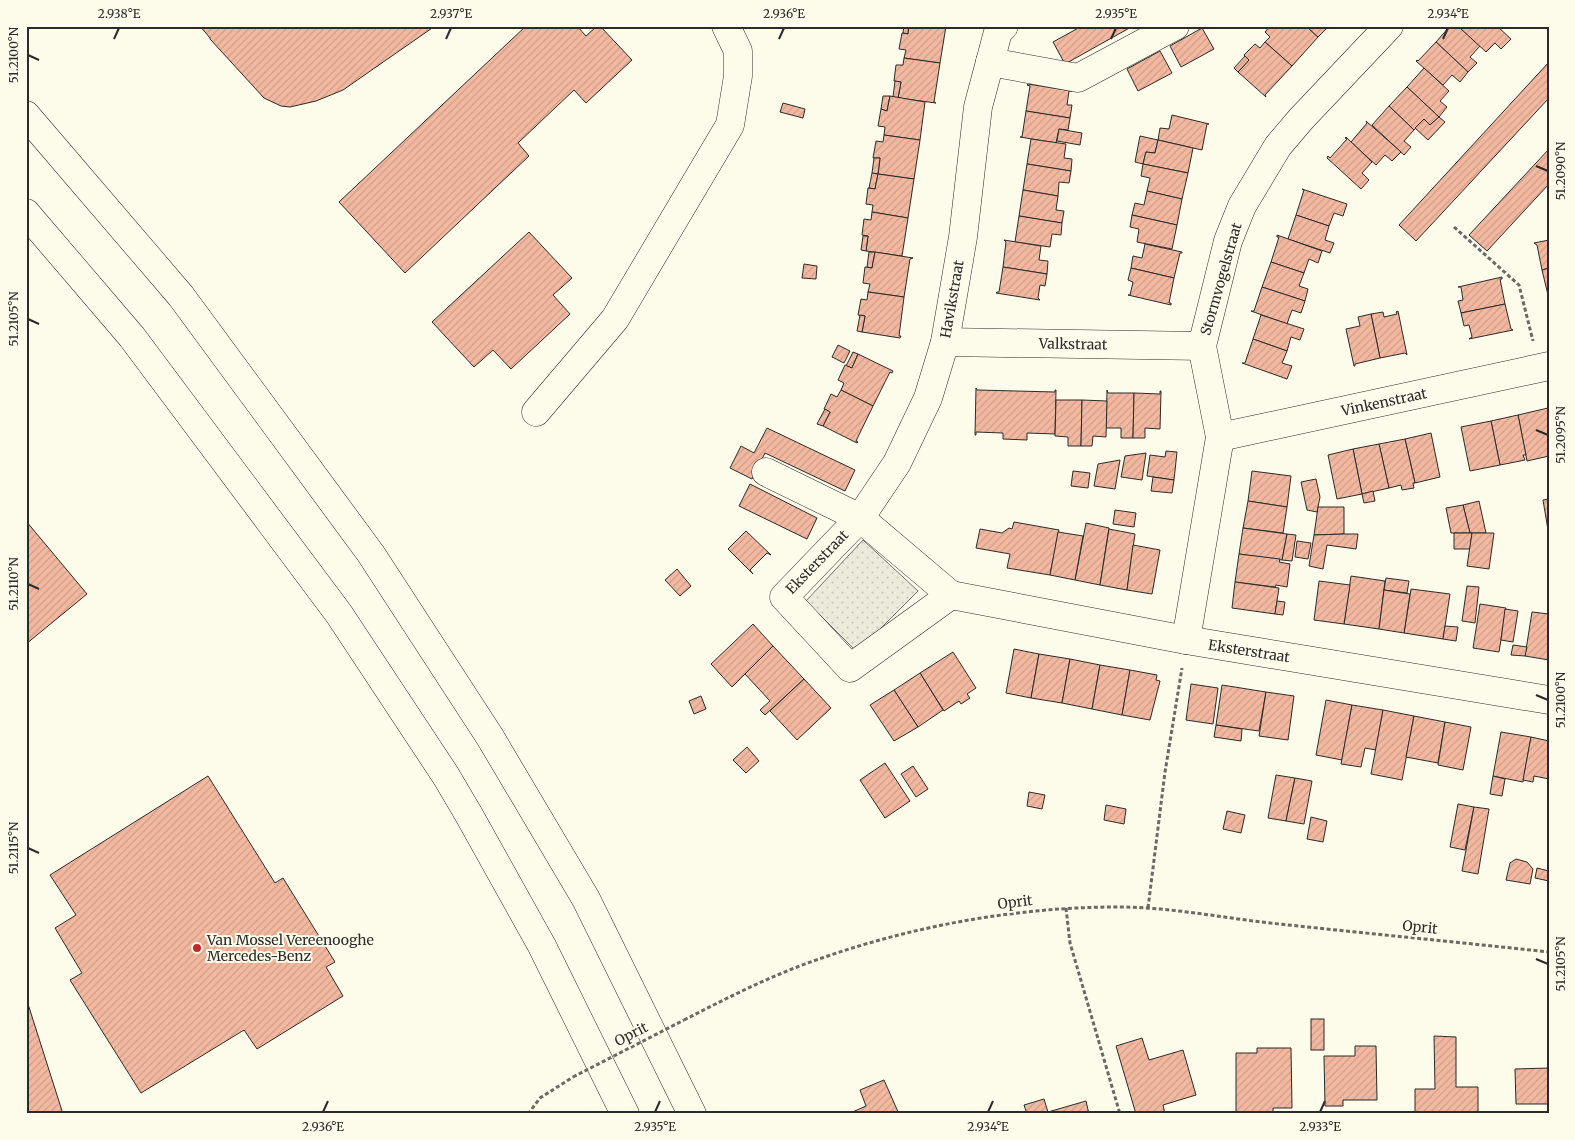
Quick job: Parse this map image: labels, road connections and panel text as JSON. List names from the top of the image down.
{
  "streets": {
    "main road": [
      "Stormvogelstraat",
      "Havikstraat",
      "Valkstraat",
      "Vinkenstraat",
      "Eksterstraat"
    ],
    "path": ["Oprit"]
  },
  "crossings": [
    ["Stormvogelstraat", "Valkstraat"],
    ["Stormvogelstraat", "Vinkenstraat"],
    ["Stormvogelstraat", "Eksterstraat"],
    ["Havikstraat", "Valkstraat"],
    ["Havikstraat", "Eksterstraat"]
  ],
  "places": ["Van Mossel Vereenooghe Mercedes-Benz"],
  "coordinates": [
    "2.938°E",
    "2.937°E",
    "2.936°E",
    "2.935°E",
    "2.934°E",
    "51.2100°N",
    "51.2090°N",
    "51.2105°N",
    "51.2095°N",
    "51.2110°N",
    "51.2115°N",
    "2.933°E"
  ]
}
